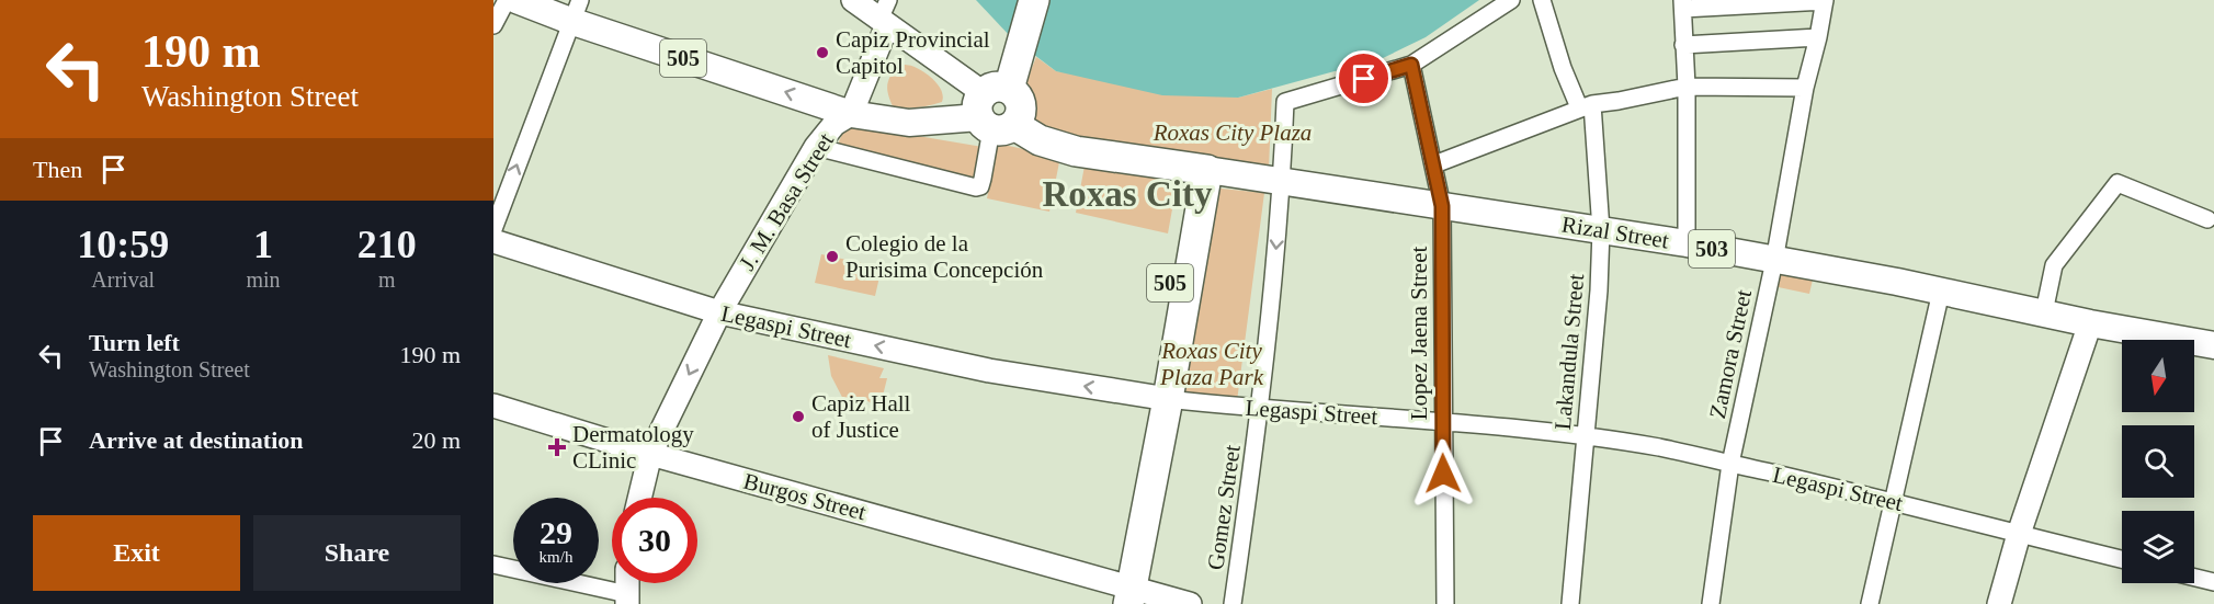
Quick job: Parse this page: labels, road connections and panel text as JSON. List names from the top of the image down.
{
  "streets": {
    "highway": ["505"],
    "main road": ["Rizal Street", "503"],
    "street": [
      "J. M. Basa Street",
      "Legaspi Street",
      "Lopez Jaena Street",
      "Lakandula Street",
      "Zamora Street",
      "Burgos Street",
      "Gomez Street"
    ]
  },
  "crossings": [
    ["505", "J. M. Basa Street"],
    ["505", "Rizal Street"],
    ["505", "Legaspi Street"],
    ["505", "Burgos Street"],
    ["J. M. Basa Street", "Legaspi Street"],
    ["J. M. Basa Street", "Burgos Street"],
    ["Rizal Street", "Lopez Jaena Street"],
    ["Rizal Street", "Lakandula Street"],
    ["Rizal Street", "Zamora Street"],
    ["Rizal Street", "Gomez Street"],
    ["Legaspi Street", "Lopez Jaena Street"],
    ["Legaspi Street", "Lakandula Street"],
    ["Legaspi Street", "Zamora Street"],
    ["Legaspi Street", "Gomez Street"],
    ["Lopez Jaena Street", "Gomez Street"]
  ],
  "one_way": ["Gomez Street"],
  "districts": ["Roxas City"],
  "parks": ["Roxas City Plaza", "Roxas City Plaza Park"],
  "places": {
    "other": ["Capiz Provincial Capitol", "Colegio de la Purisima Concepción", "Capiz Hall of Justice"],
    "health": ["Dermatology CLinic"]
  },
  "north": "bottom",
  "page": {
    "turn": ["190 m", "Washington Street"],
    "then": "Then",
    "eta": [
      "10:59",
      "Arrival",
      "1",
      "min",
      "210",
      "m"
    ],
    "list": [
      {
        "name": "Turn left",
        "note": "Washington Street",
        "value": "190 m"
      },
      {
        "name": "Arrive at destination",
        "value": "20 m"
      }
    ],
    "speed": "29 km/h",
    "limit": "30",
    "buttons": ["Exit", "Share"]
  }
}
